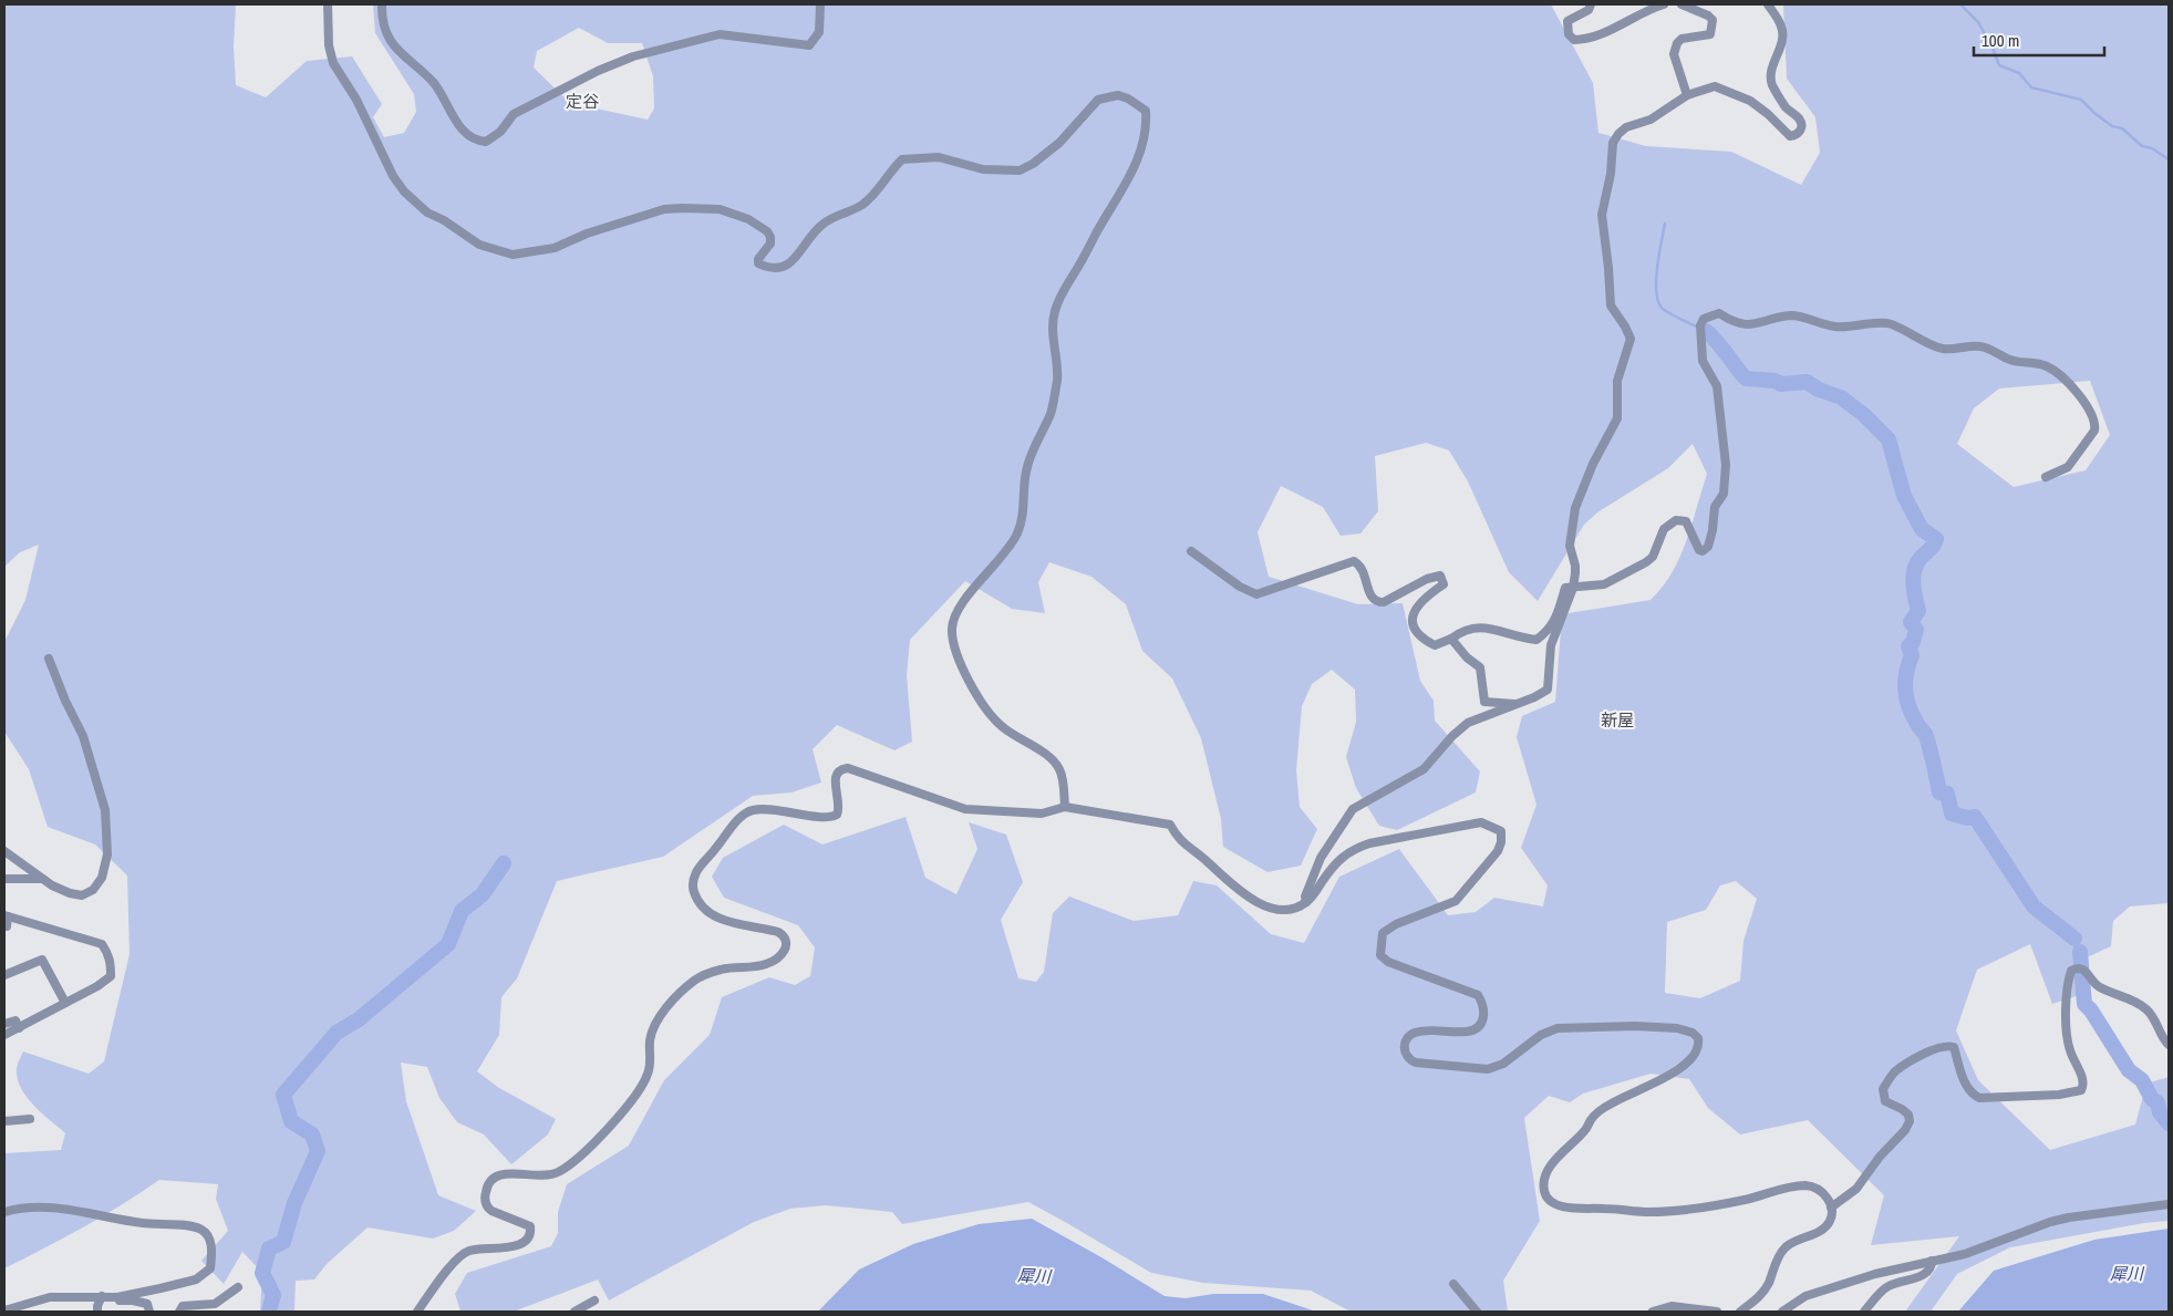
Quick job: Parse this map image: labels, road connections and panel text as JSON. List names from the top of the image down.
{
  "districts": ["定谷", "新屋"],
  "water": ["犀川"],
  "scale_bar": "100 m"
}
